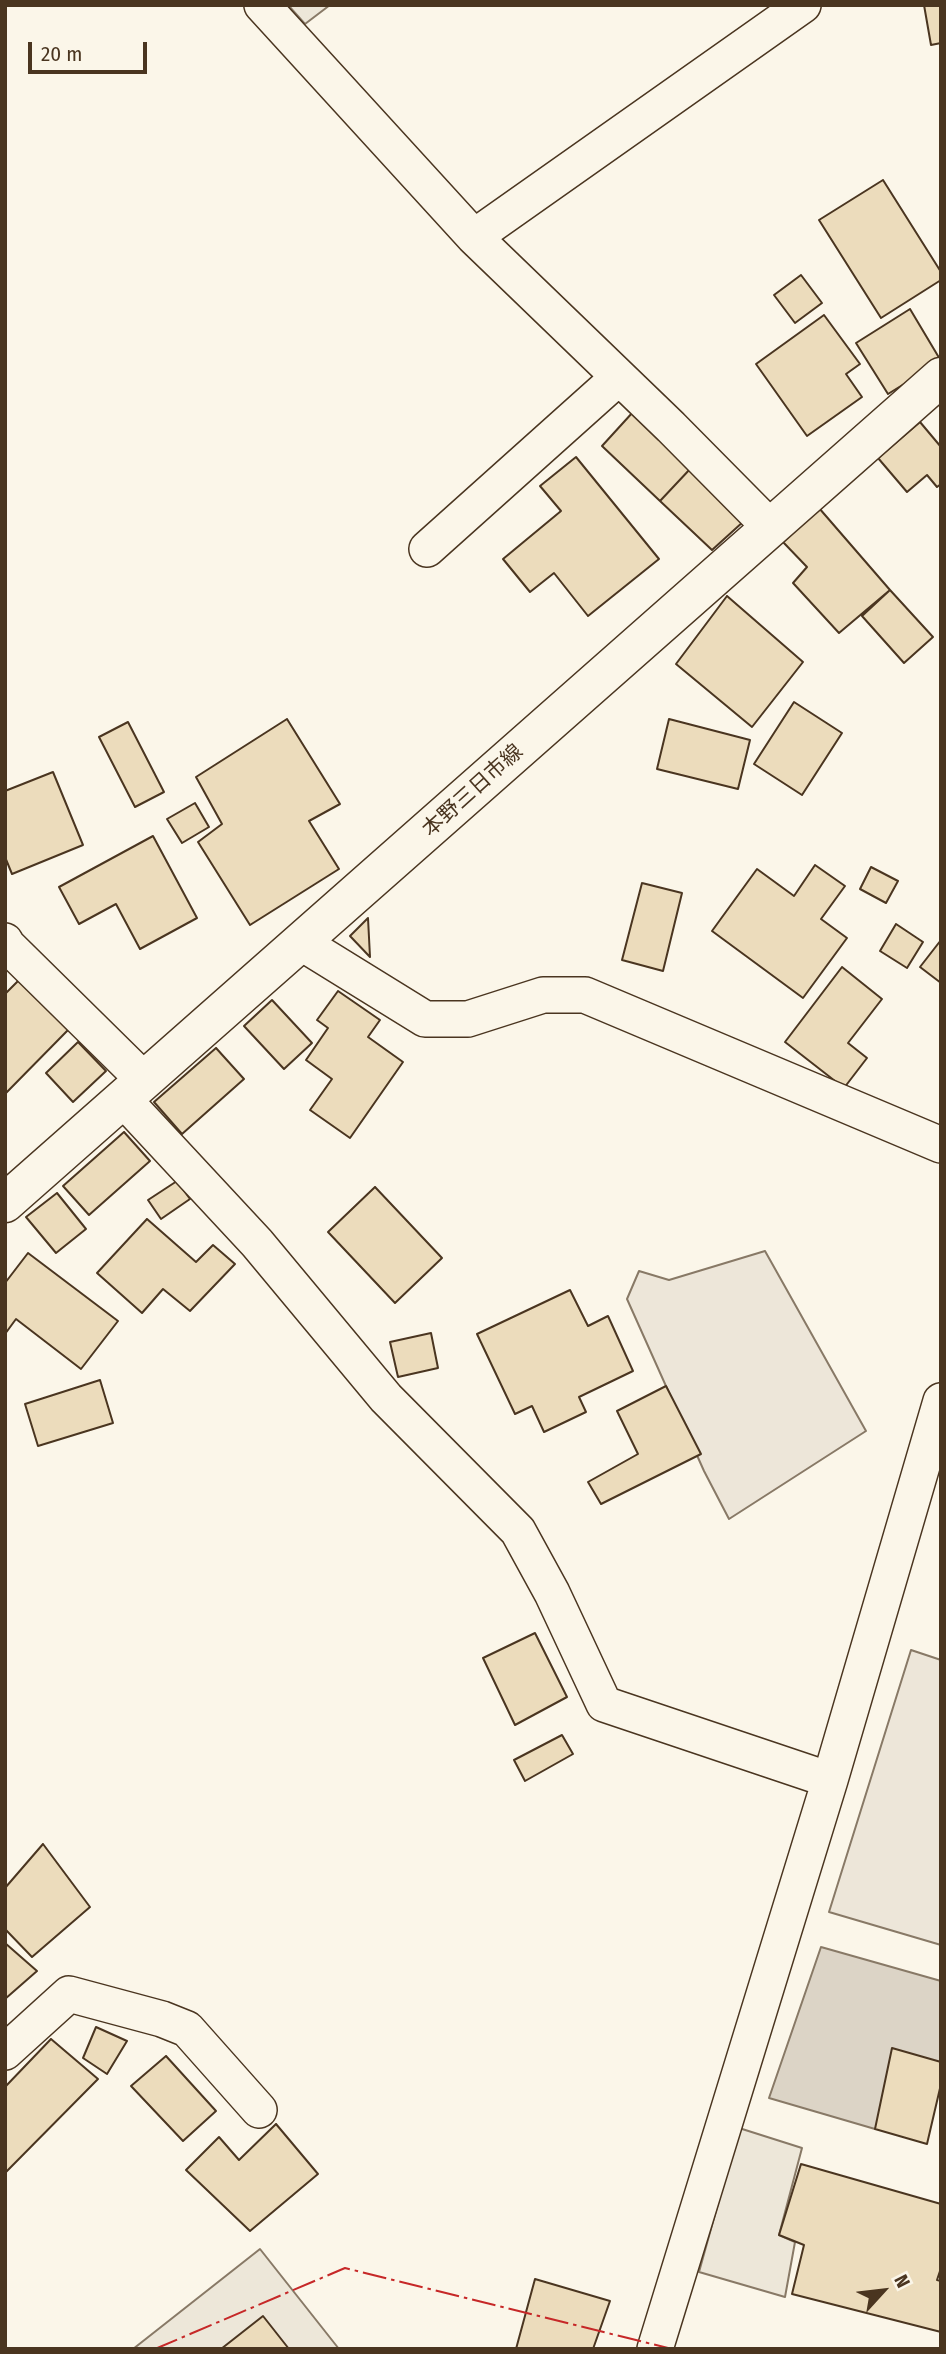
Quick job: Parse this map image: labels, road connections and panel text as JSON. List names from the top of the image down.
{
  "streets": {
    "main road": ["本野三日市線"]
  },
  "scale_bar": "20 m",
  "north": "top right"
}
